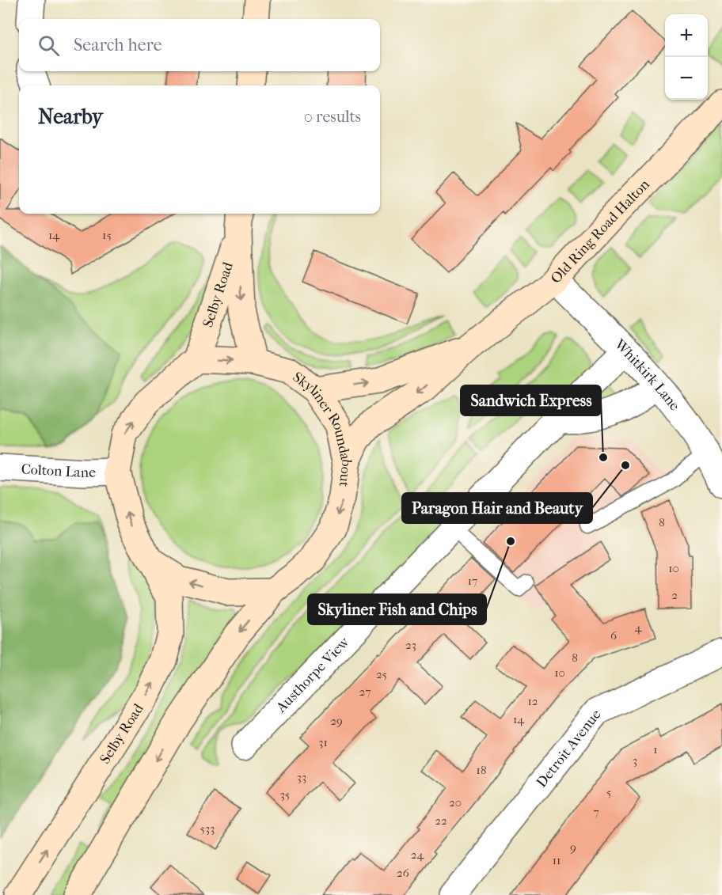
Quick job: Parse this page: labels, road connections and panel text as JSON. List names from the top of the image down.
{
  "streets": {
    "main road": ["Old Ring Road Halton", "Selby Road", "Skyliner Roundabout"],
    "street": [
      "Whitkirk Lane",
      "Colton Lane",
      "Austhorpe View",
      "Detroit Avenue"
    ]
  },
  "crossings": [
    ["Old Ring Road Halton", "Whitkirk Lane"],
    ["Old Ring Road Halton", "Skyliner Roundabout"],
    ["Selby Road", "Skyliner Roundabout"],
    ["Whitkirk Lane", "Austhorpe View"]
  ],
  "places": ["Sandwich Express", "Paragon Hair and Beauty", "Skyliner Fish and Chips"],
  "house_numbers": [
    "14",
    "15",
    "8",
    "10",
    "17",
    "2",
    "4",
    "6",
    "23",
    "8",
    "10",
    "25",
    "27",
    "12",
    "14",
    "29",
    "31",
    "1",
    "3",
    "18",
    "33",
    "5",
    "35",
    "20",
    "7",
    "22",
    "533",
    "9",
    "24",
    "11",
    "26"
  ],
  "page": {
    "map_buttons": ["+", "−"],
    "search": "Search here",
    "heading": ["Nearby", "0 results"]
  }
}
